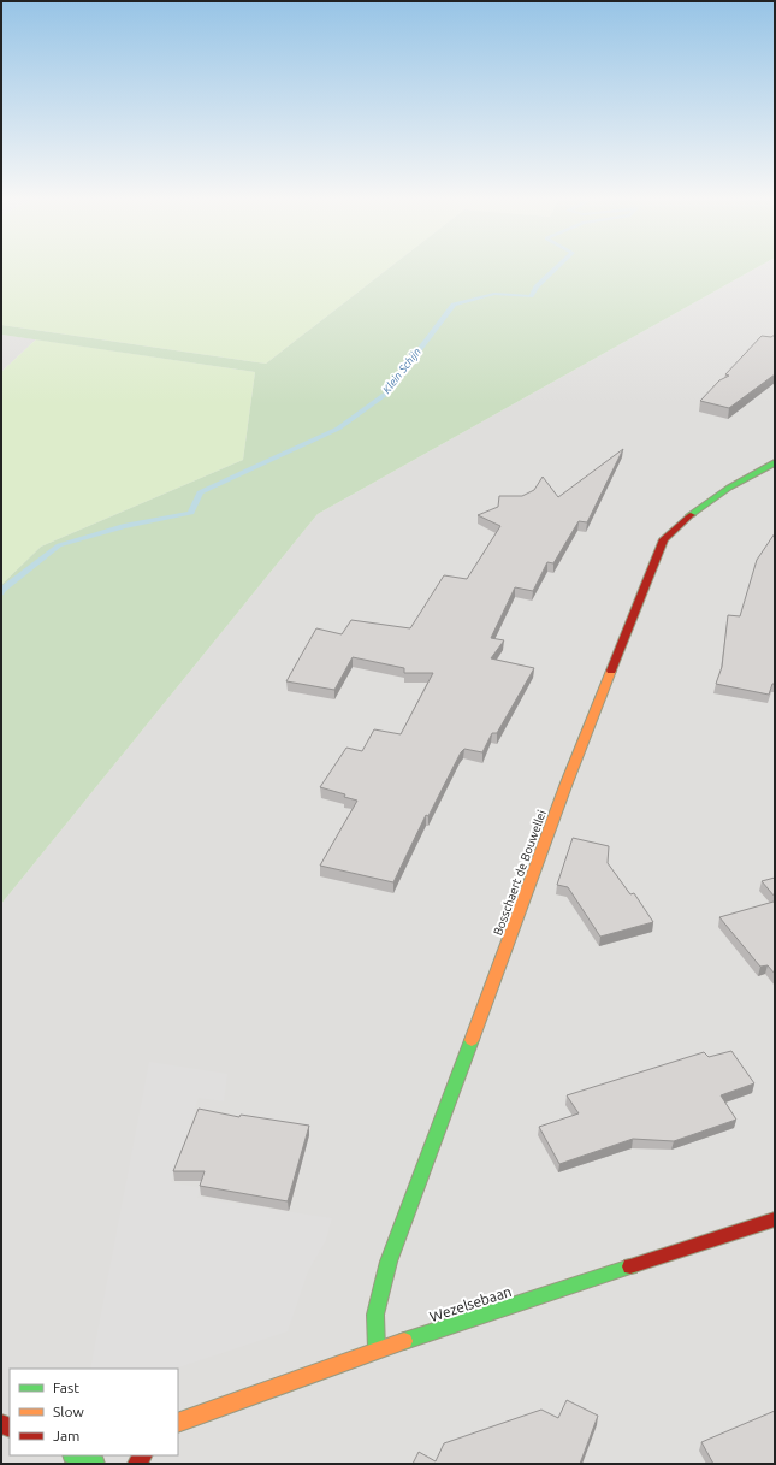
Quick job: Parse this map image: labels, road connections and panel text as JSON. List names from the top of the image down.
{
  "streets": {
    "street": ["Bosschaert de Bouwellei", "Wezelsebaan"]
  },
  "crossings": [
    ["Bosschaert de Bouwellei", "Wezelsebaan"]
  ],
  "water": ["Klein Schijn"],
  "legend": ["Fast", "Slow", "Jam"]
}
